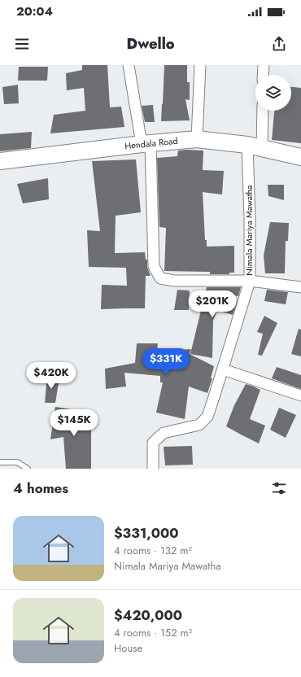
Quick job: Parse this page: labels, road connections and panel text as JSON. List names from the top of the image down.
{
  "streets": {
    "main road": ["Hendala Road"],
    "street": ["Nimala Mariya Mawatha"]
  },
  "crossings": [
    ["Hendala Road", "Nimala Mariya Mawatha"]
  ],
  "page": {
    "status": "20:04",
    "header": "Dwello",
    "price": [
      "$201K",
      "$331K",
      "$420K",
      "$145K"
    ],
    "heading": "4 homes",
    "list": [
      {
        "name": "$331,000",
        "note": "4 rooms · 132 m² · Nimala Mariya Mawatha"
      },
      {
        "name": "$420,000",
        "note": "4 rooms · 152 m² · House"
      }
    ]
  }
}
